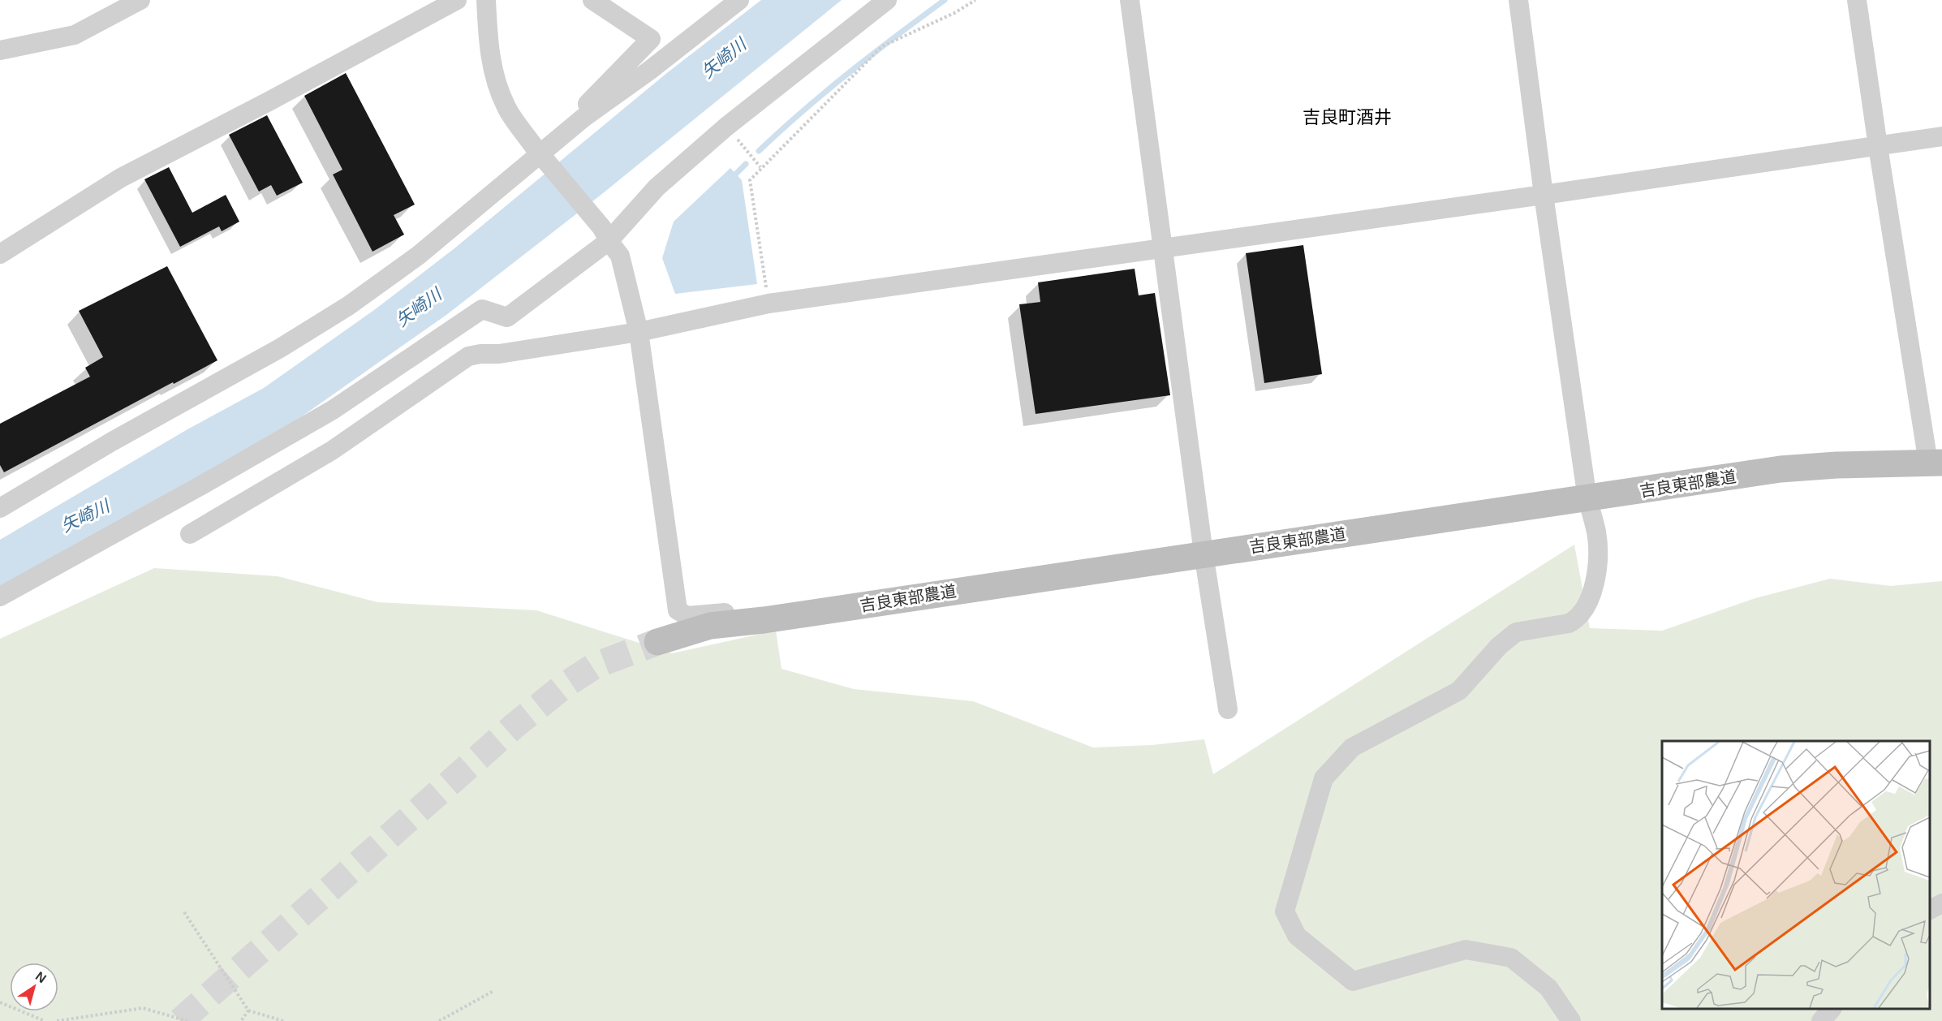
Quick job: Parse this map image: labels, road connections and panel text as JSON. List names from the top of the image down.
{
  "streets": {
    "street": ["吉良東部農道"]
  },
  "districts": ["吉良町酒井"],
  "water": ["矢崎川"],
  "north": "top right"
}
